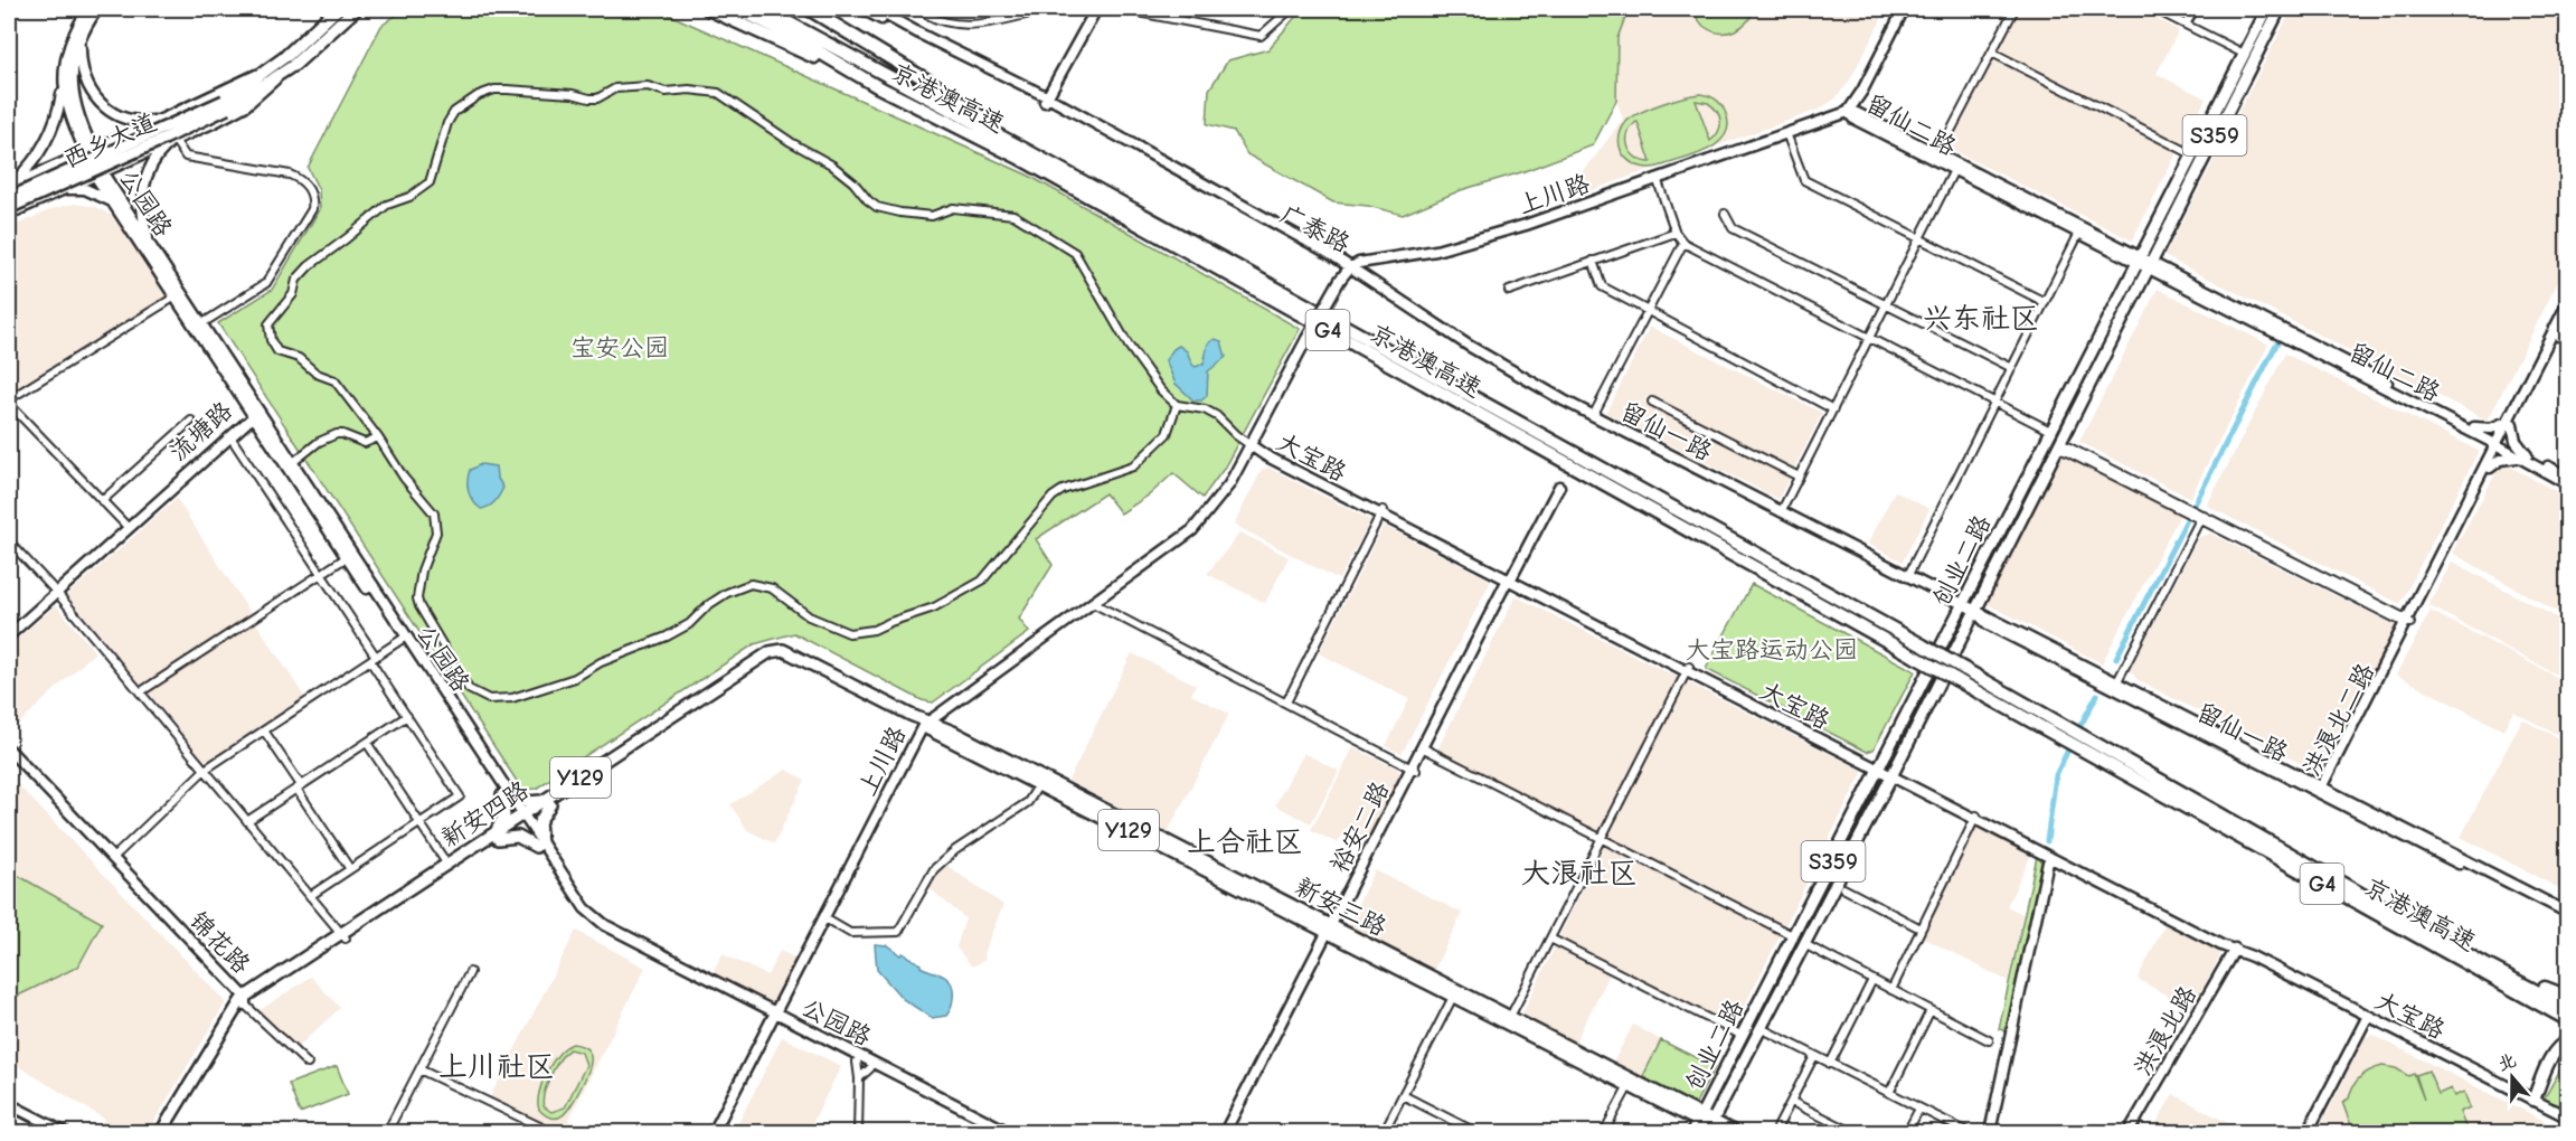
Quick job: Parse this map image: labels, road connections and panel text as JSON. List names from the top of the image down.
{
  "streets": {
    "highway": ["京港澳高速", "G4"],
    "main road": [
      "留仙二路",
      "S359",
      "西乡大道",
      "上川路",
      "公园路",
      "广泰路",
      "流塘路",
      "留仙一路",
      "大宝路",
      "创业二路",
      "洪浪北二路",
      "Y129",
      "新安四路",
      "裕安二路",
      "新安三路",
      "锦花路",
      "洪浪北路"
    ]
  },
  "crossings": [
    ["留仙二路", "上川路"],
    ["留仙二路", "创业二路"],
    ["留仙二路", "洪浪北二路"],
    ["上川路", "公园路"],
    ["上川路", "广泰路"],
    ["上川路", "留仙一路"],
    ["上川路", "大宝路"],
    ["上川路", "新安四路"],
    ["上川路", "新安三路"],
    ["公园路", "流塘路"],
    ["公园路", "新安四路"],
    ["广泰路", "留仙一路"],
    ["留仙一路", "创业二路"],
    ["留仙一路", "洪浪北二路"],
    ["大宝路", "创业二路"],
    ["大宝路", "裕安二路"],
    ["大宝路", "洪浪北路"],
    ["创业二路", "新安三路"],
    ["新安四路", "新安三路"],
    ["新安四路", "锦花路"],
    ["裕安二路", "新安三路"]
  ],
  "districts": [
    "兴东社区",
    "上合社区",
    "大浪社区",
    "上川社区"
  ],
  "parks": ["宝安公园", "大宝路运动公园"],
  "north": "top"
}
